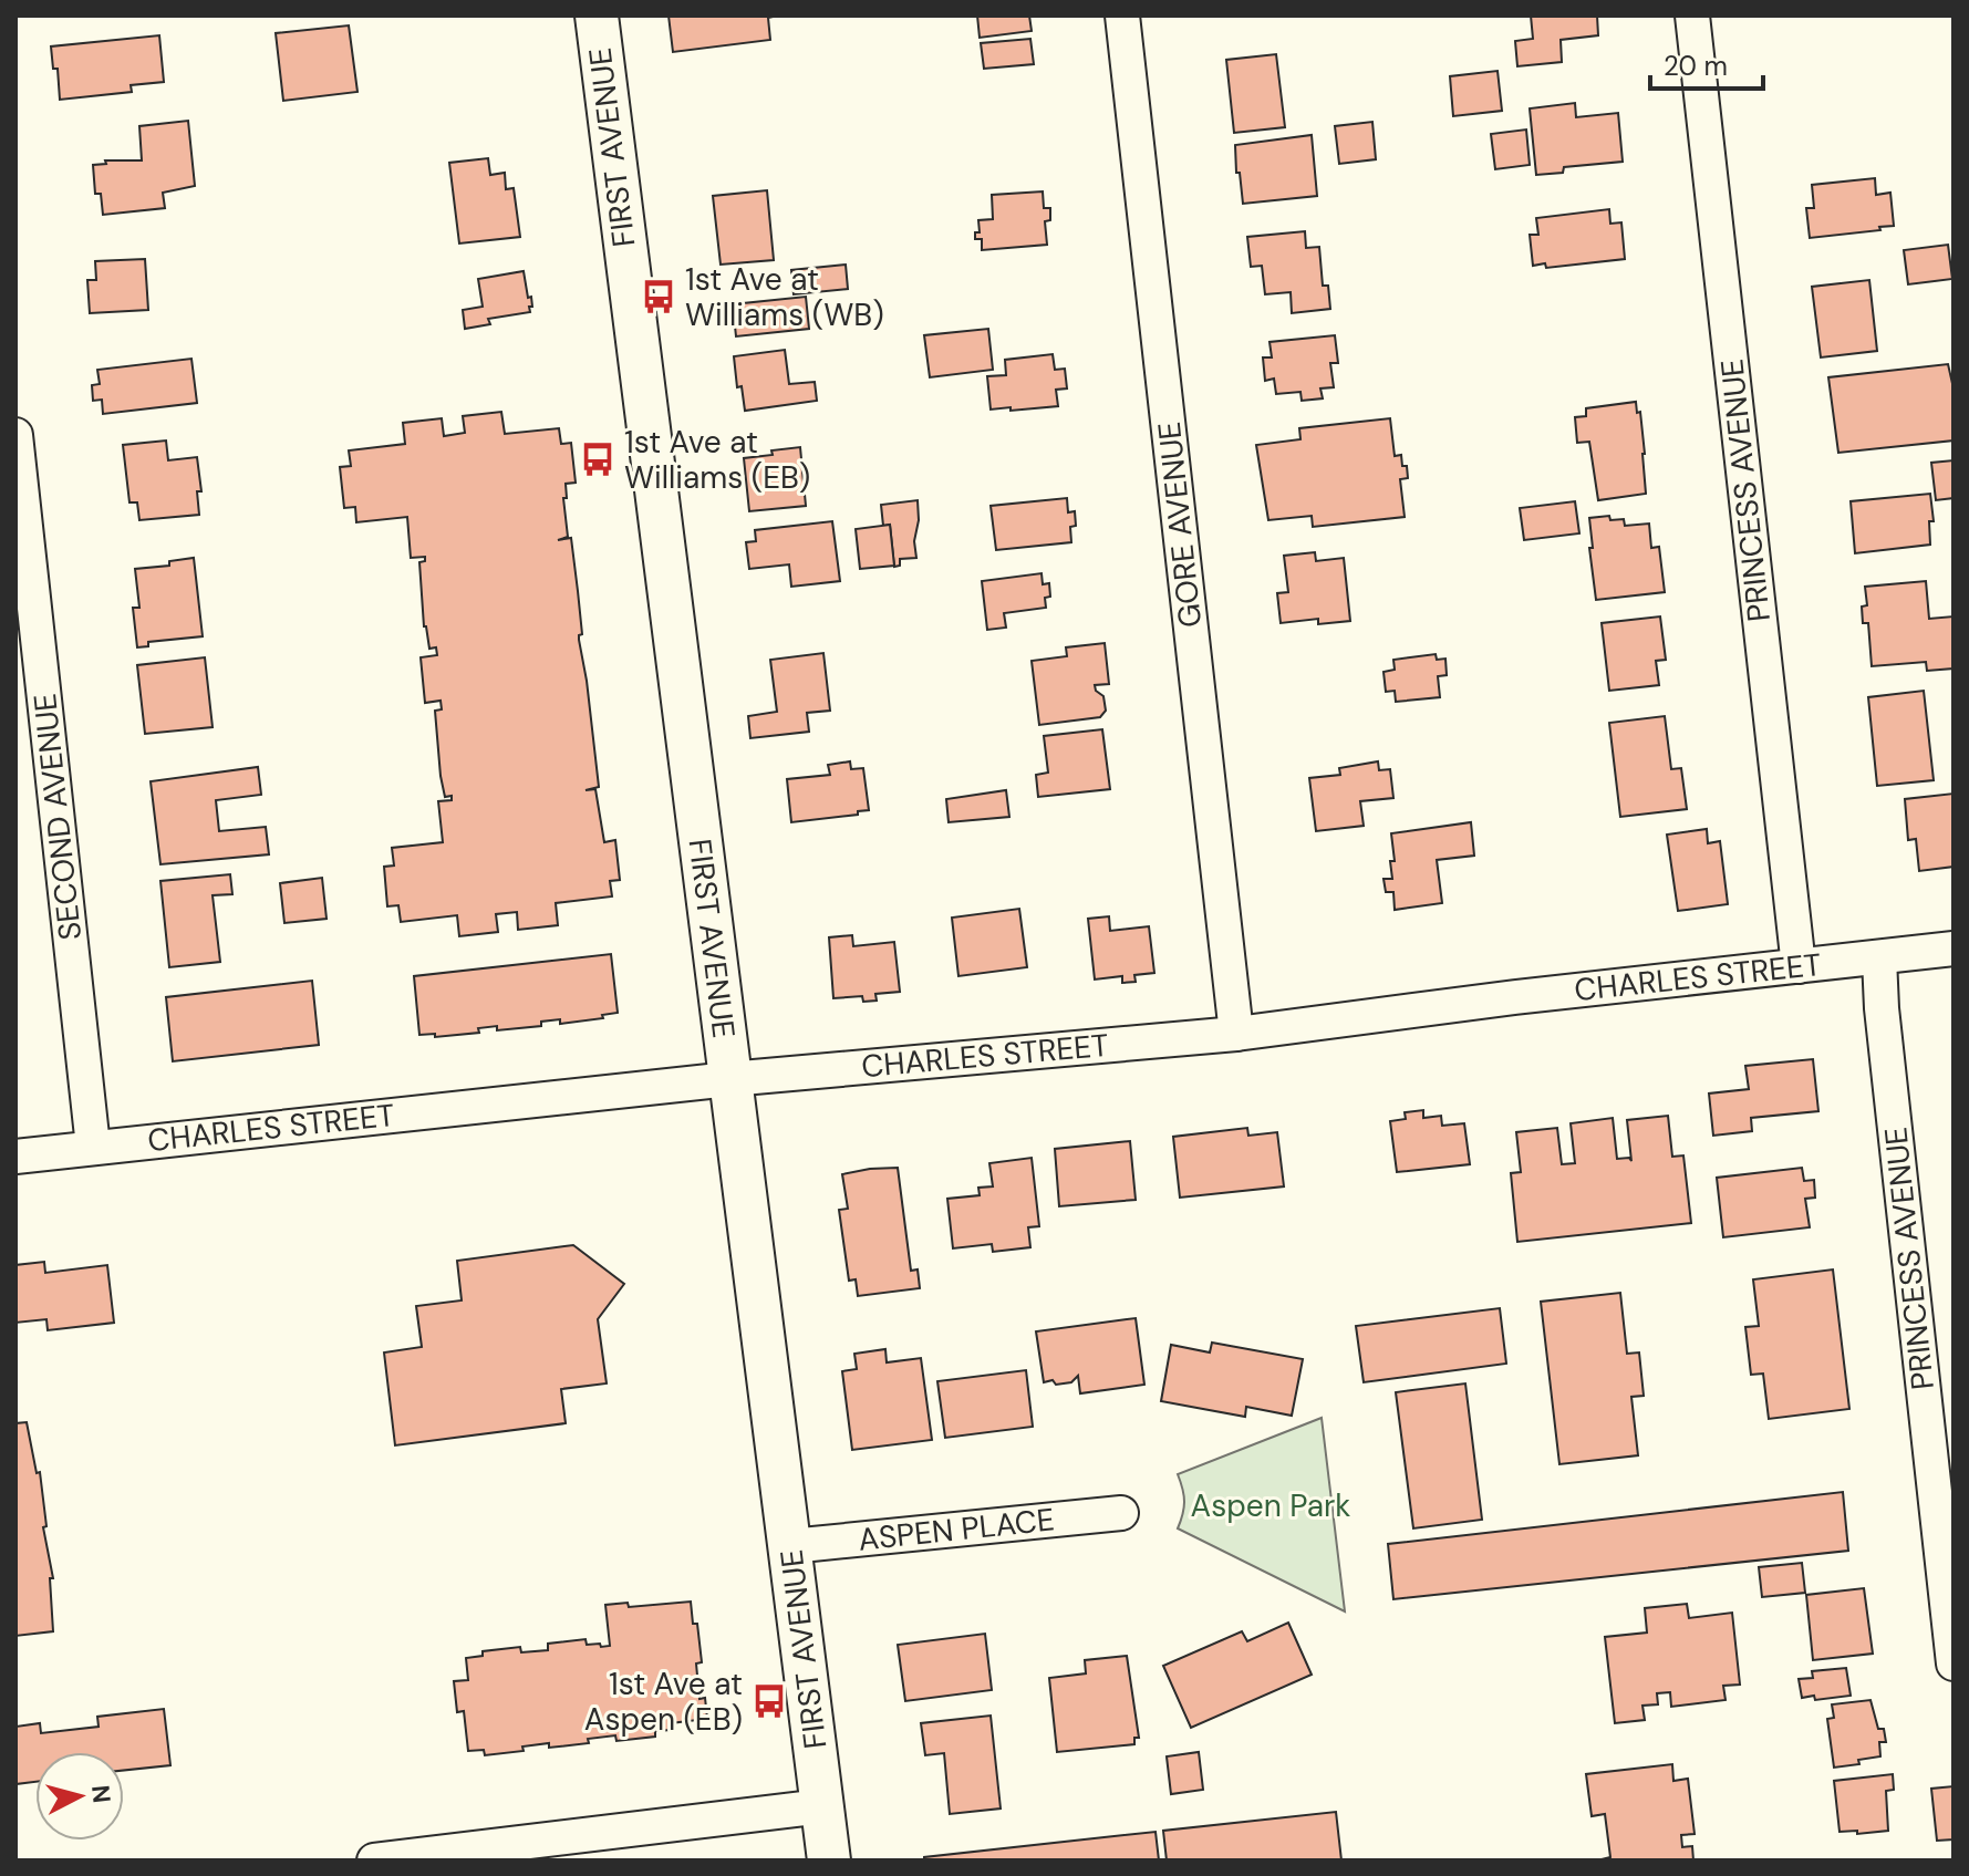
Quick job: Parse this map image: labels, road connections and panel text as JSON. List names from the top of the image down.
{
  "streets": {
    "street": [
      "FIRST AVENUE",
      "PRINCESS AVENUE",
      "GORE AVENUE",
      "SECOND AVENUE",
      "CHARLES STREET",
      "ASPEN PLACE"
    ]
  },
  "crossings": [
    ["FIRST AVENUE", "CHARLES STREET"],
    ["FIRST AVENUE", "ASPEN PLACE"],
    ["PRINCESS AVENUE", "CHARLES STREET"],
    ["GORE AVENUE", "CHARLES STREET"],
    ["SECOND AVENUE", "CHARLES STREET"]
  ],
  "parks": ["Aspen Park"],
  "places": {
    "bus stop": ["1st Ave at Williams (WB)", "1st Ave at Williams (EB)", "1st Ave at Aspen (EB)"]
  },
  "scale_bar": "20 m",
  "north": "right"
}
